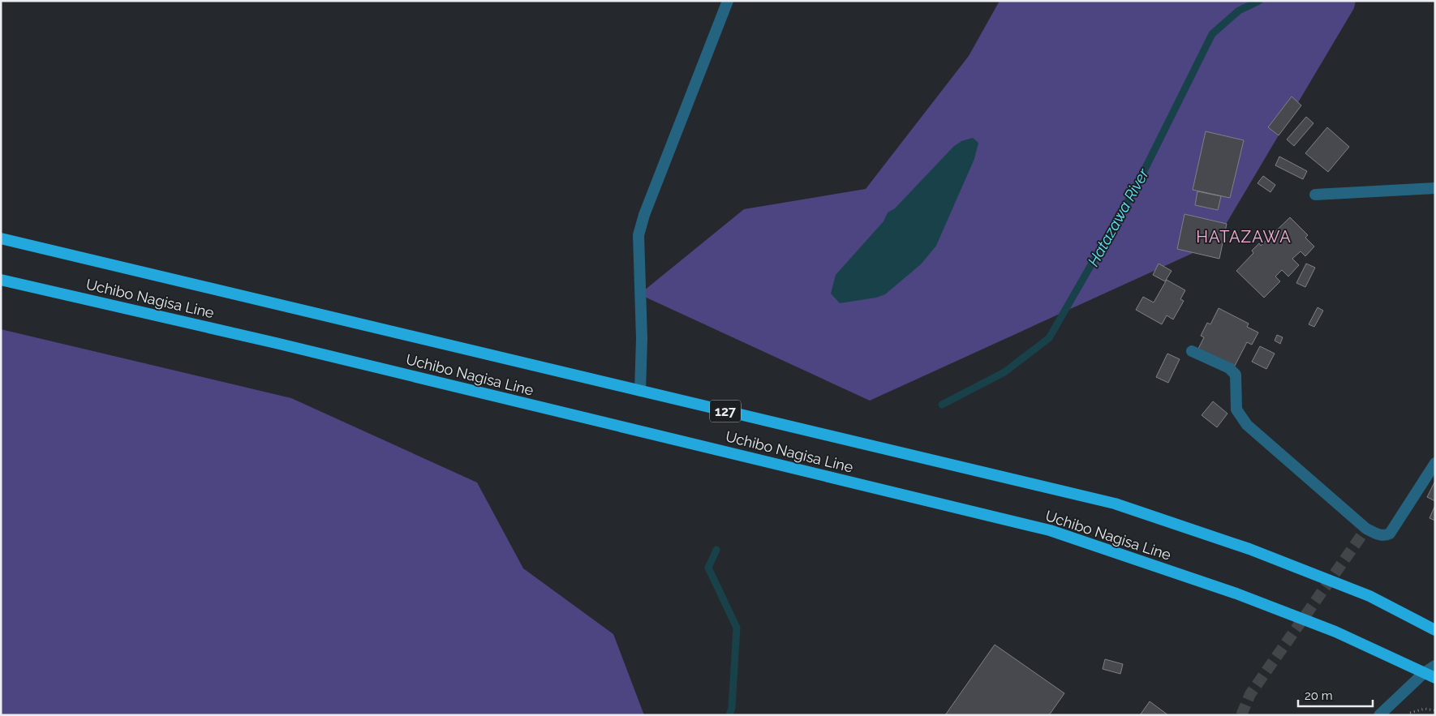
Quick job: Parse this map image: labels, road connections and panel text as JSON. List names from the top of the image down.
{
  "streets": {
    "highway": ["Uchibo Nagisa Line", "127"]
  },
  "districts": ["HATAZAWA"],
  "water": ["Hatazawa River"],
  "scale_bar": "20 m"
}
